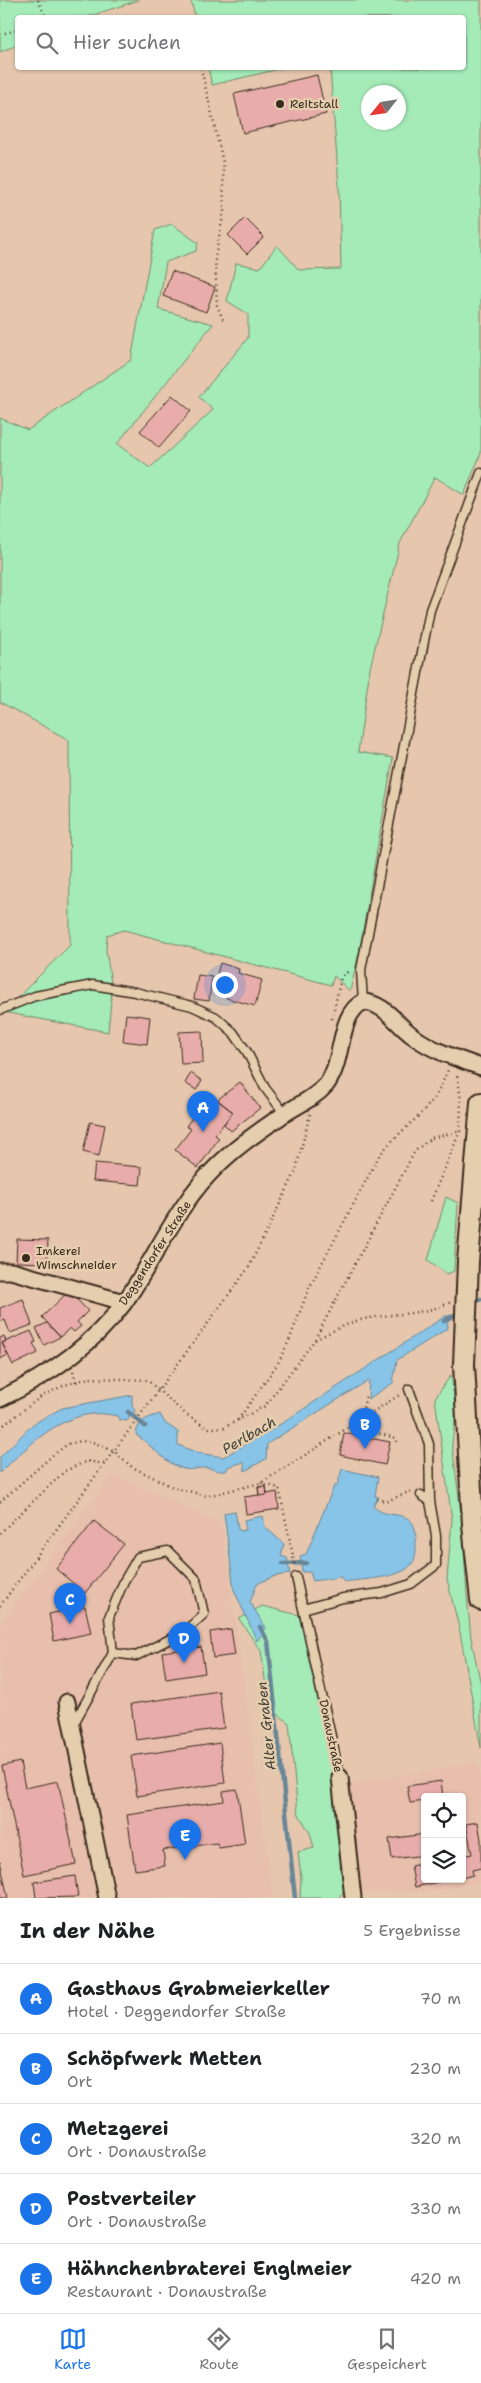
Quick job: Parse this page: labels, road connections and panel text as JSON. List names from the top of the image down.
{
  "streets": {
    "street": ["Deggendorfer Straße", "Donaustraße"]
  },
  "water": ["Perlbach", "Alter Graben"],
  "places": ["Reitstall", "Imkerei Wimschneider"],
  "north": "bottom left",
  "page": {
    "search": "Hier suchen",
    "pins": [
      "A",
      "B",
      "C",
      "D",
      "E"
    ],
    "heading": ["In der Nähe", "5 Ergebnisse"],
    "list": [
      {
        "mark": "A",
        "name": "Gasthaus Grabmeierkeller",
        "note": "Hotel · Deggendorfer Straße",
        "value": "70 m"
      },
      {
        "mark": "B",
        "name": "Schöpfwerk Metten",
        "note": "Ort",
        "value": "230 m"
      },
      {
        "mark": "C",
        "name": "Metzgerei",
        "note": "Ort · Donaustraße",
        "value": "320 m"
      },
      {
        "mark": "D",
        "name": "Postverteiler",
        "note": "Ort · Donaustraße",
        "value": "330 m"
      },
      {
        "mark": "E",
        "name": "Hähnchenbraterei Englmeier",
        "note": "Restaurant · Donaustraße",
        "value": "420 m"
      }
    ],
    "nav": ["Karte", "Route", "Gespeichert"]
  }
}
